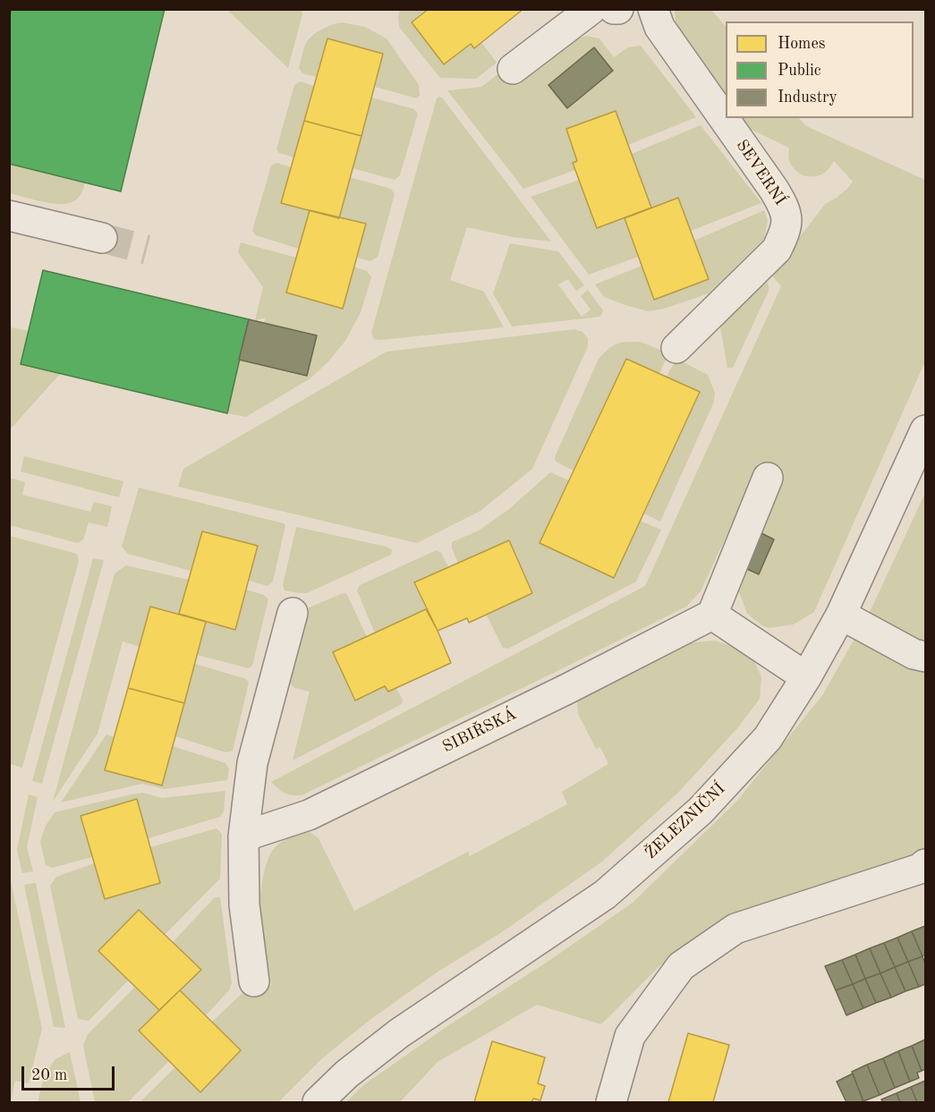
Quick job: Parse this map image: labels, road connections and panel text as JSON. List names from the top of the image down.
{
  "streets": {
    "street": ["SEVERNÍ", "SIBIŘSKÁ", "ŽELEZNIČNÍ"]
  },
  "legend": ["Homes", "Public", "Industry"],
  "scale_bar": "20 m"
}
